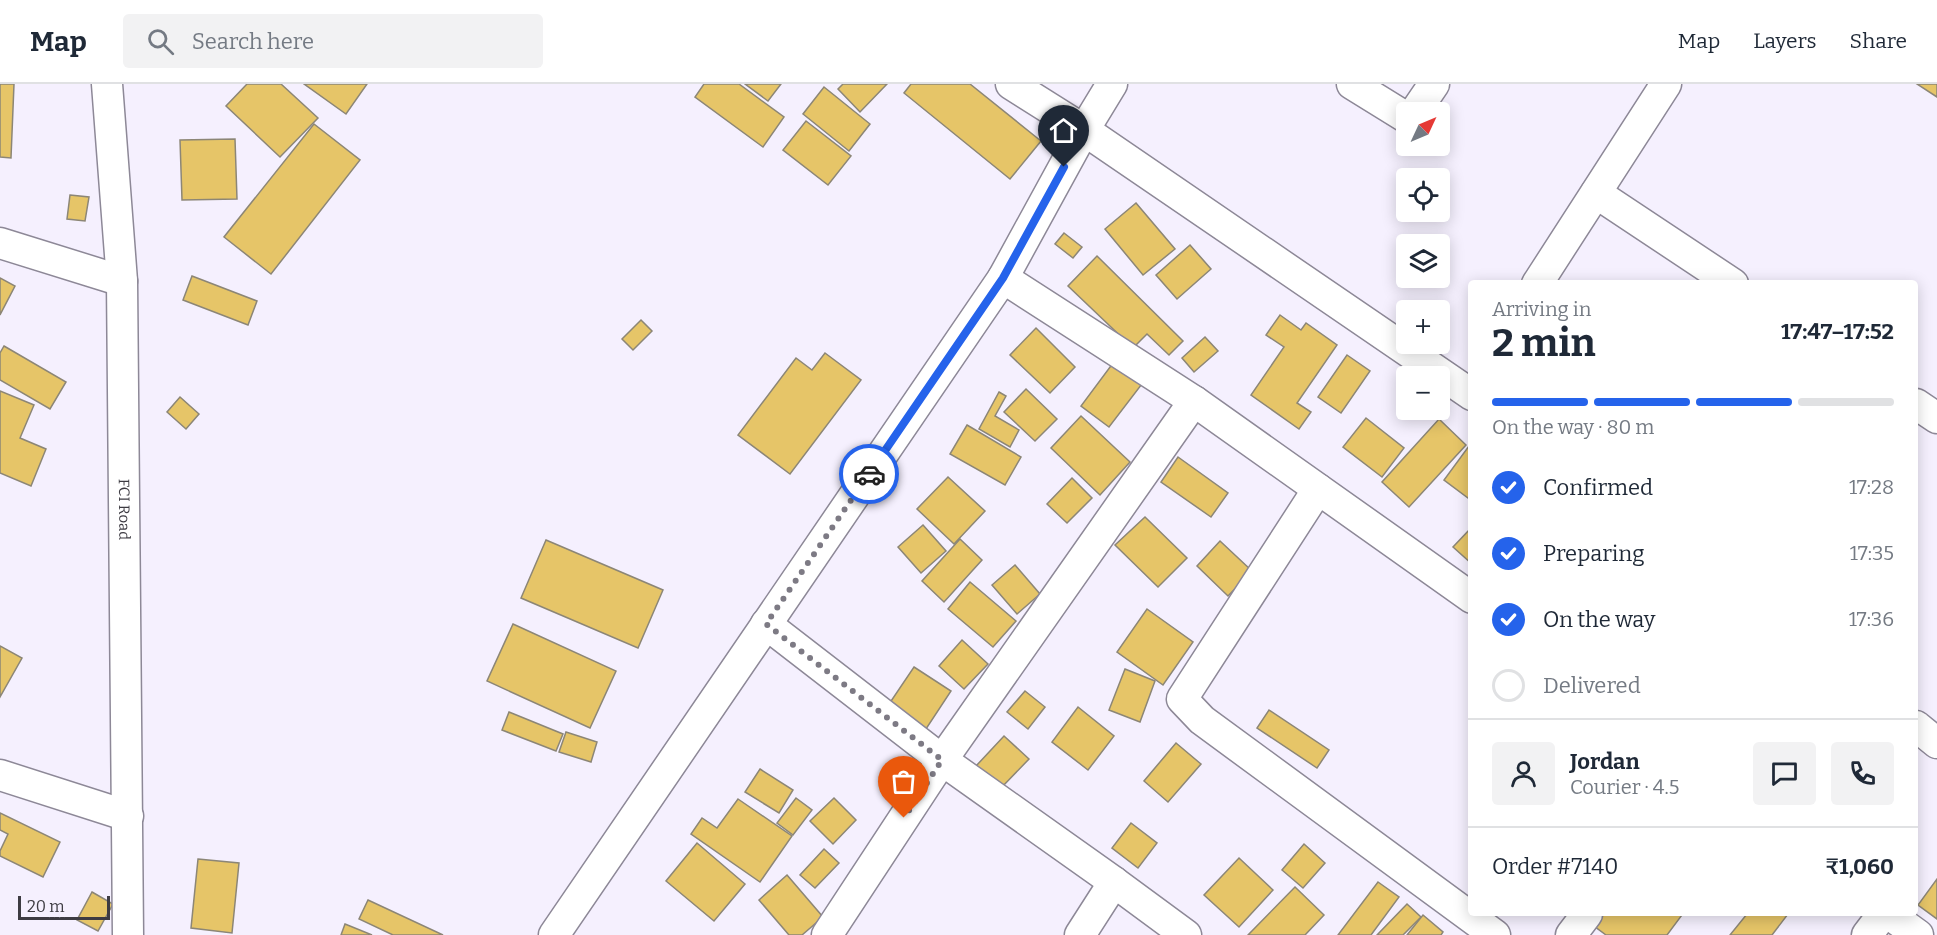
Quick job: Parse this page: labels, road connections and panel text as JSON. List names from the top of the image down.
{
  "streets": {
    "street": ["FCI Road"]
  },
  "scale_bar": "20 m",
  "north": "top right",
  "page": {
    "header": "Map",
    "search": "Search here",
    "nav": ["Map", "Layers", "Share"],
    "map_buttons": ["+", "−"],
    "heading": ["2 min", "Arriving in", "17:47–17:52"],
    "panel": [
      "Jordan",
      "Courier · 4.5",
      "Order #7140",
      "₹1,060"
    ],
    "bar": "On the way · 80 m",
    "list": [
      ["Confirmed", "17:28"],
      ["Preparing", "17:35"],
      ["On the way", "17:36"],
      "Delivered"
    ],
    "scale": "20 m"
  }
}
